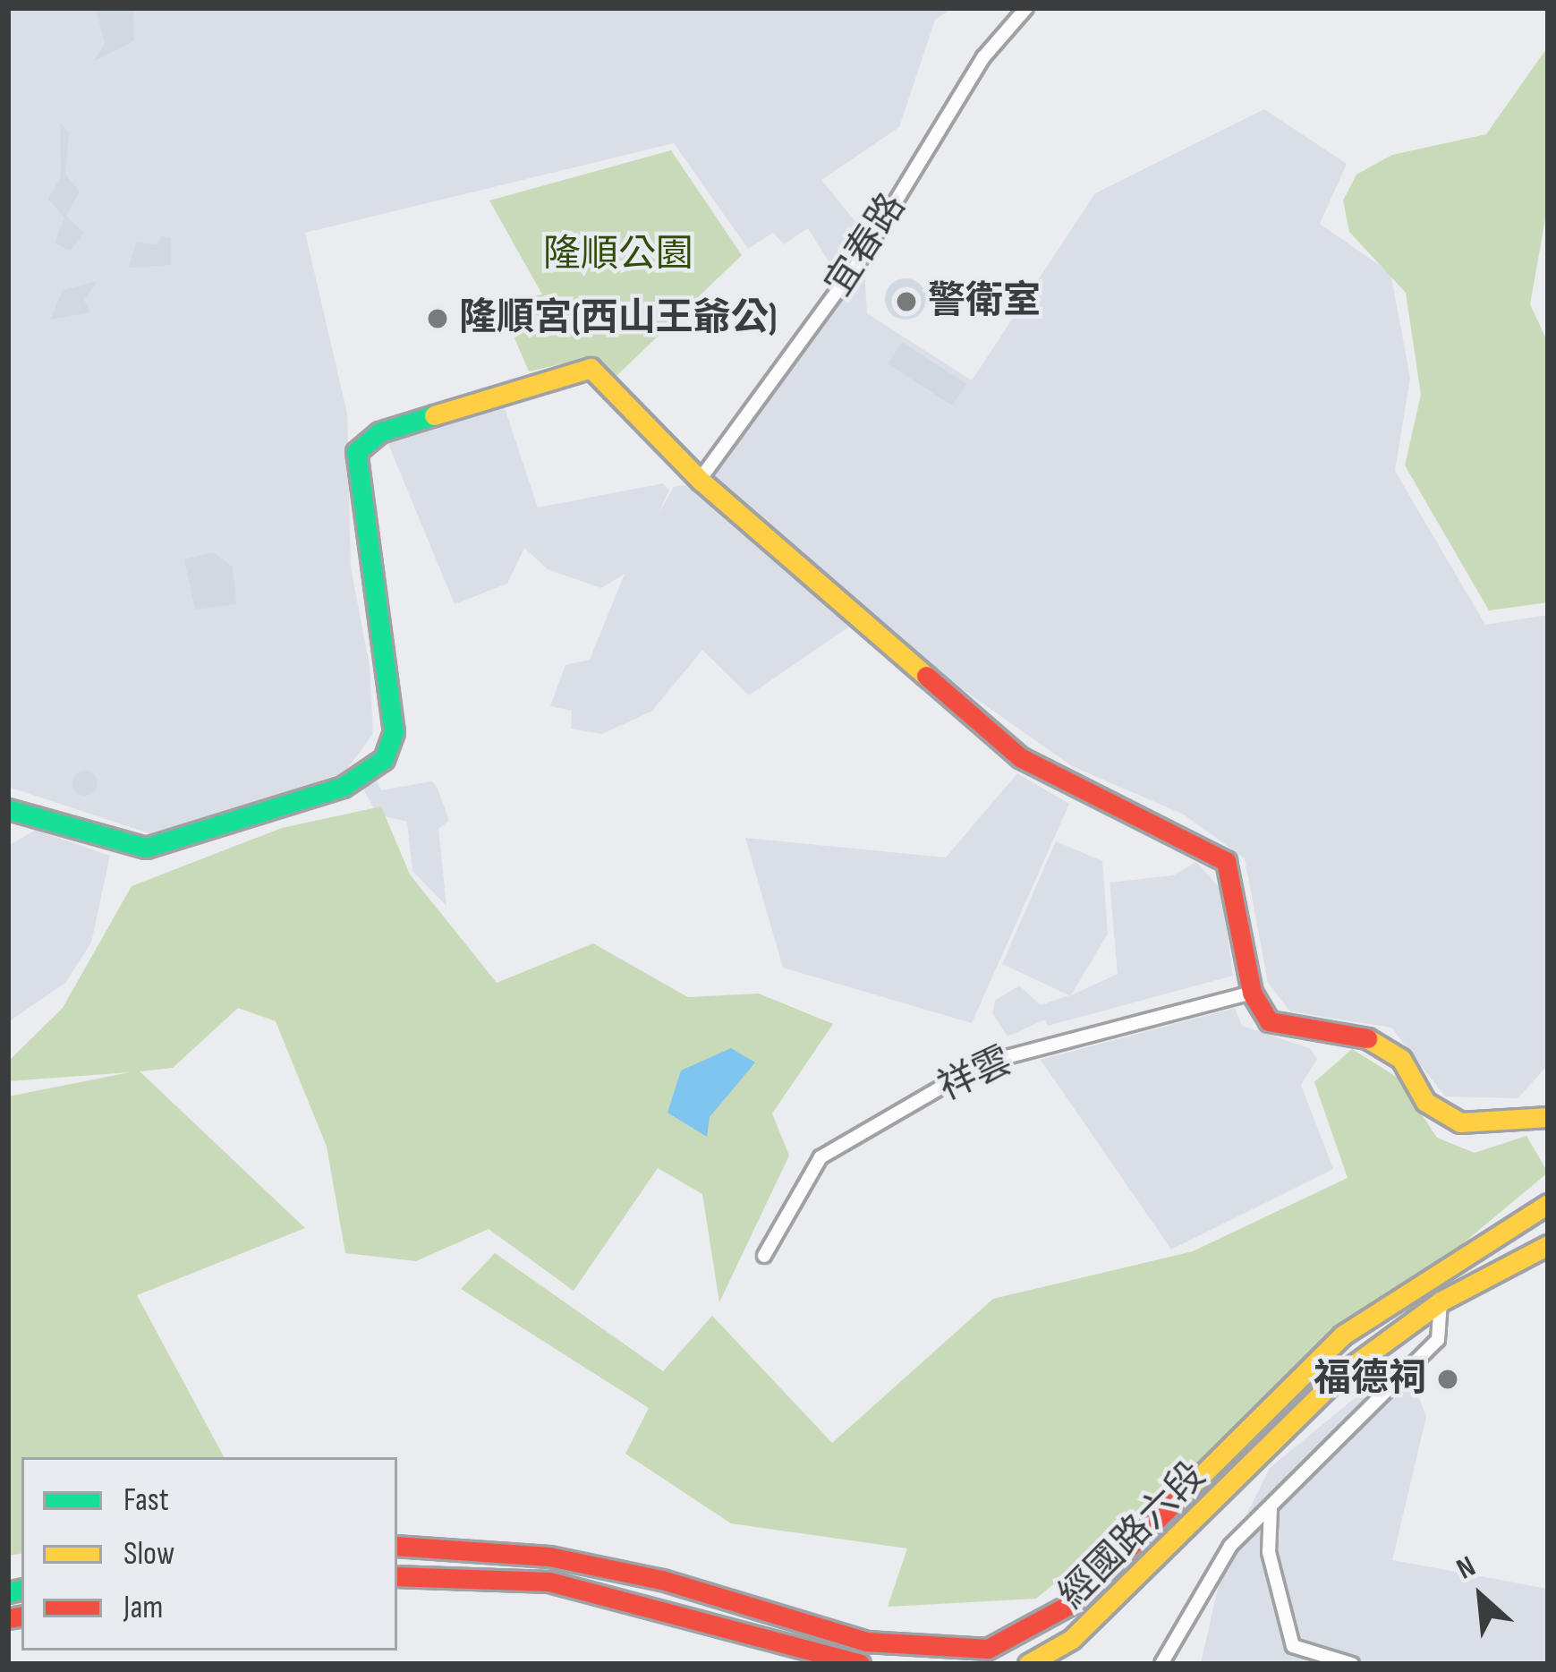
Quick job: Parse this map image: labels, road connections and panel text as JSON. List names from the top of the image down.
{
  "streets": {
    "main road": ["經國路六段"],
    "street": ["宜春路", "祥雲"]
  },
  "parks": ["隆順公園"],
  "places": ["警衛室", "隆順宮(西山王爺公)", "福德祠"],
  "legend": ["Fast", "Slow", "Jam"],
  "north": "top left"
}
